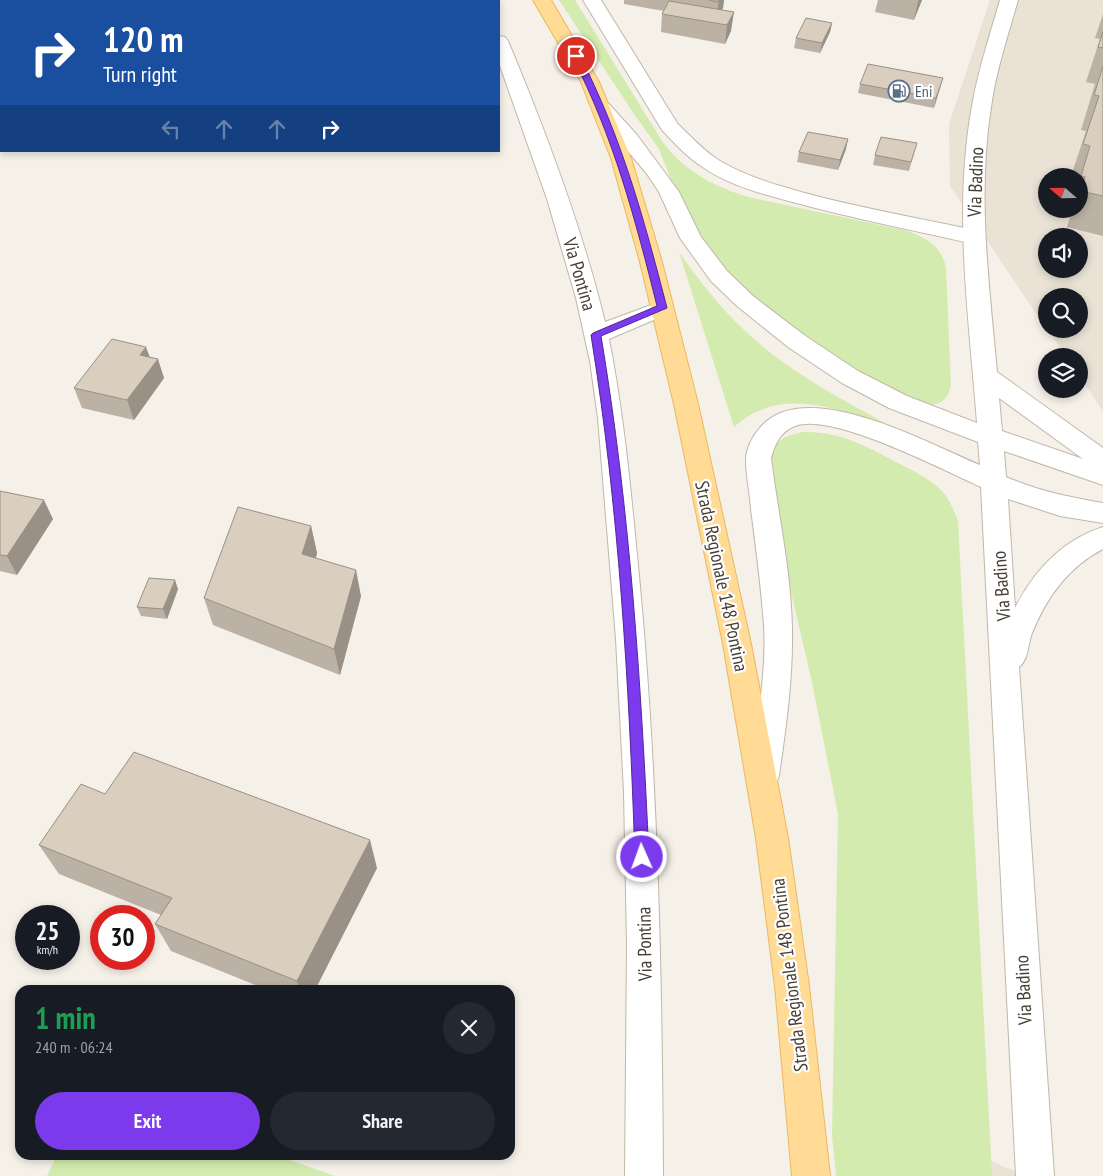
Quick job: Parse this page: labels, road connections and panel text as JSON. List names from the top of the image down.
{
  "streets": {
    "main road": ["Strada Regionale 148 Pontina"],
    "street": ["Via Badino", "Via Pontina"]
  },
  "places": {
    "fuel station": ["Eni"]
  },
  "north": "left",
  "page": {
    "turn": ["120 m", "Turn right"],
    "speed": "25 km/h",
    "limit": "30",
    "heading": ["1 min", "240 m · 06:24"],
    "buttons": ["Exit", "Share"]
  }
}
